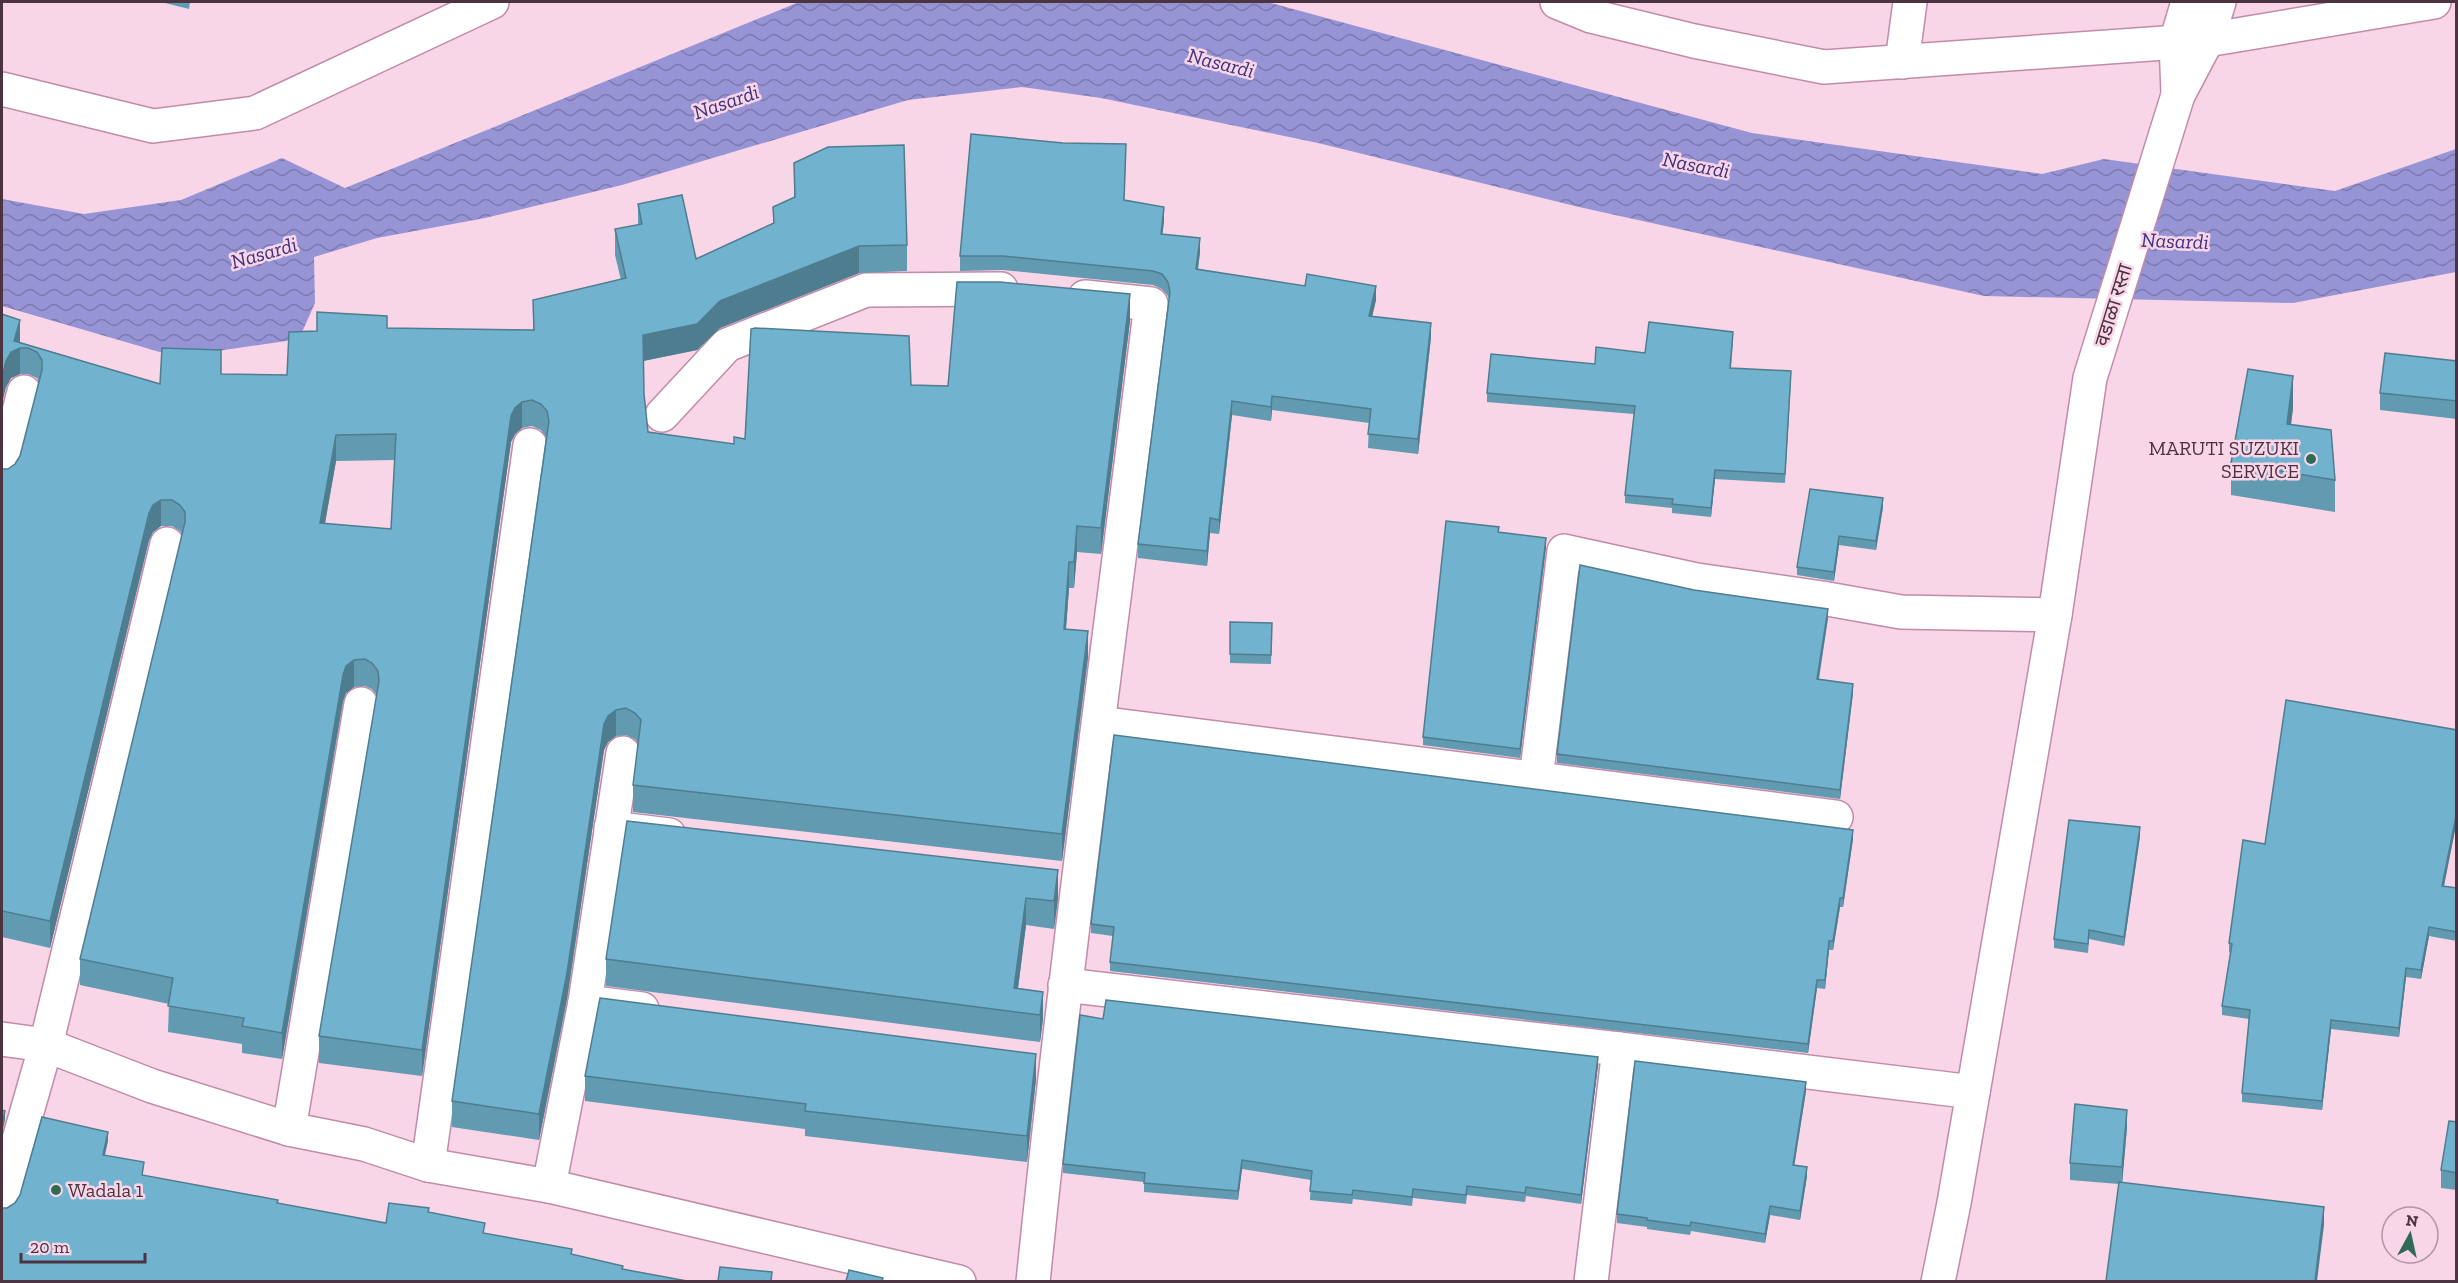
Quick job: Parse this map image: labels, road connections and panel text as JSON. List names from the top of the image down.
{
  "streets": {
    "street": ["वडाळा रस्ता"]
  },
  "water": ["Nasardi"],
  "places": ["MARUTI SUZUKI SERVICE", "Wadala 1"],
  "scale_bar": "20 m",
  "north": "top"
}
